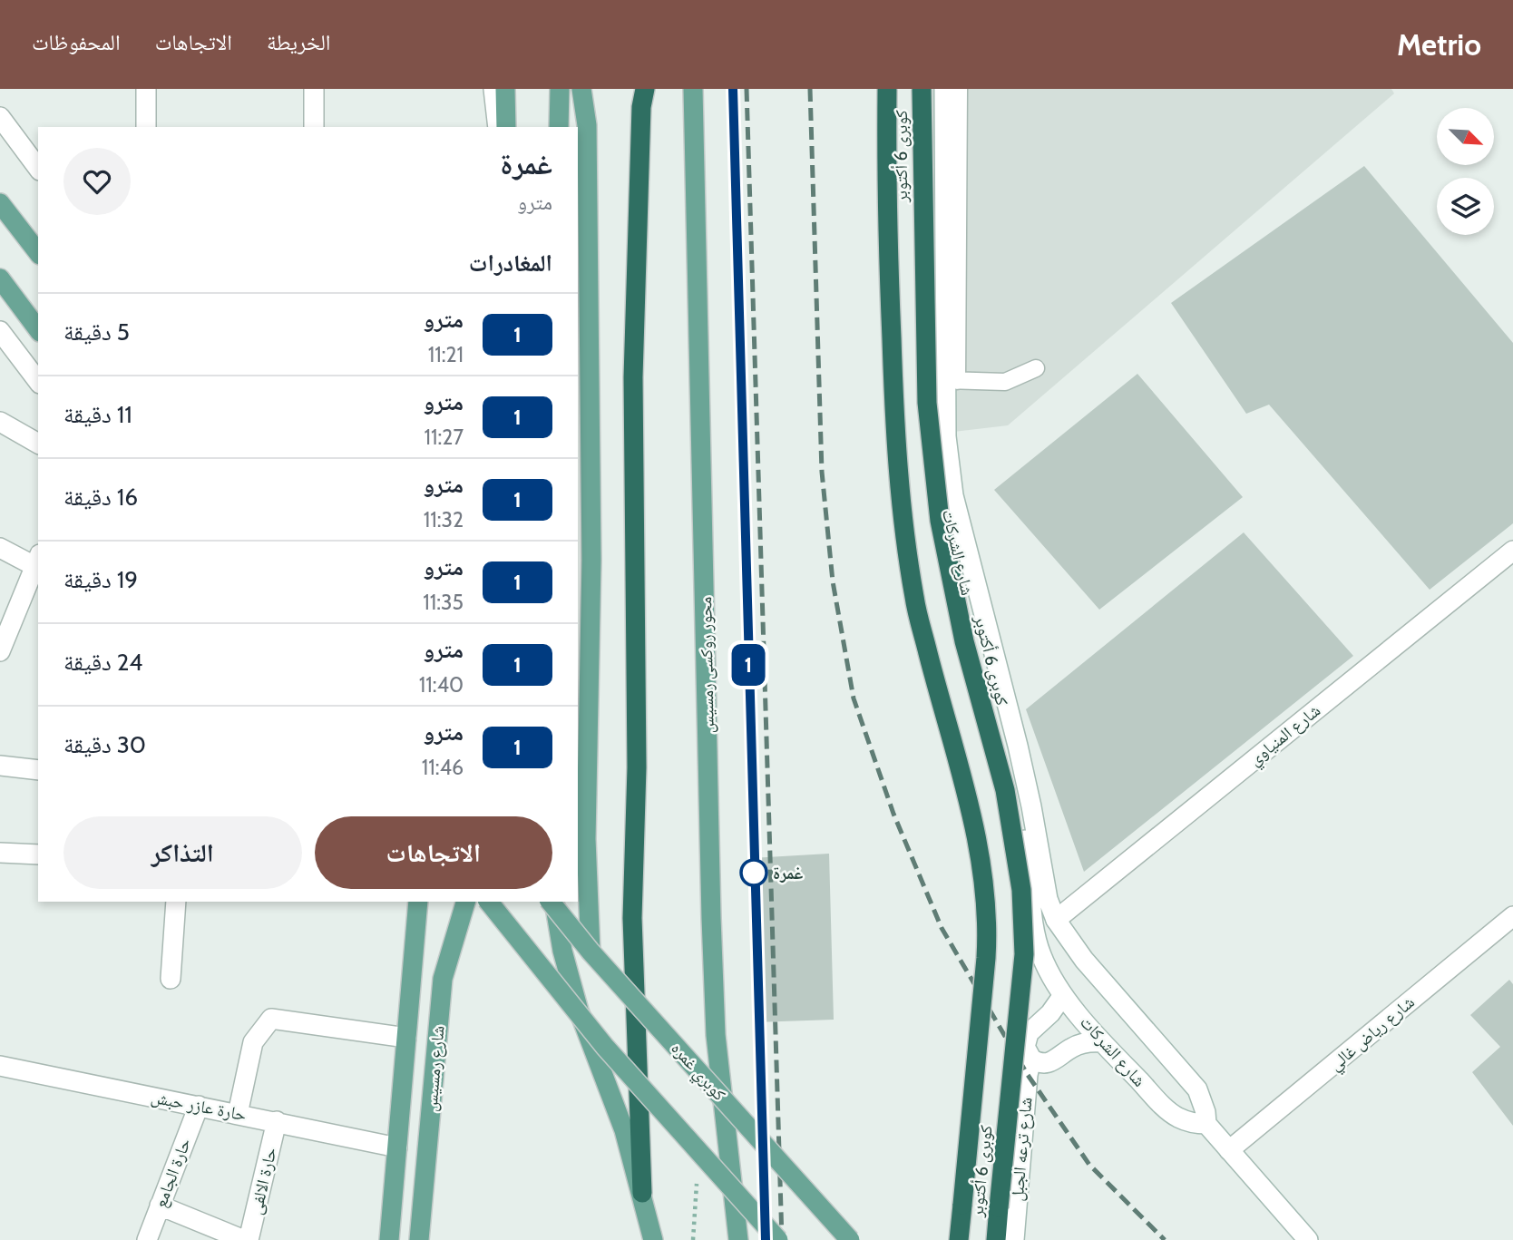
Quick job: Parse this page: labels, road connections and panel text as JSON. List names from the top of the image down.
{
  "streets": {
    "highway": ["كوبرى 6 أكتوبر"],
    "main road": [
      "شارع الشركات",
      "محور روكسى رمسيس",
      "شارع المنياوي",
      "شارع رياض غالي",
      "شارع رمسيس",
      "كوبري غمره",
      "حارة عازر حبش",
      "شارع ترعه الجبل",
      "حارة الجامع",
      "حارة الالفى"
    ]
  },
  "crossings": [
    ["شارع الشركات", "شارع المنياوي"],
    ["شارع الشركات", "شارع رياض غالي"],
    ["شارع الشركات", "شارع ترعه الجبل"],
    ["شارع رمسيس", "حارة عازر حبش"],
    ["حارة عازر حبش", "حارة الجامع"],
    ["حارة عازر حبش", "حارة الالفى"]
  ],
  "places": ["غمرة"],
  "lines": ["metro line 1"],
  "north": "bottom right",
  "page": {
    "header": "Metrio",
    "nav": ["الخريطة", "الاتجاهات", "المحفوظات"],
    "on_map": "1",
    "heading": [
      ["غمرة", "مترو"],
      "المغادرات"
    ],
    "list": [
      {
        "mark": "1",
        "name": "مترو",
        "note": "11:21",
        "value": "5 دقيقة"
      },
      {
        "mark": "1",
        "name": "مترو",
        "note": "11:27",
        "value": "11 دقيقة"
      },
      {
        "mark": "1",
        "name": "مترو",
        "note": "11:32",
        "value": "16 دقيقة"
      },
      {
        "mark": "1",
        "name": "مترو",
        "note": "11:35",
        "value": "19 دقيقة"
      },
      {
        "mark": "1",
        "name": "مترو",
        "note": "11:40",
        "value": "24 دقيقة"
      },
      {
        "mark": "1",
        "name": "مترو",
        "note": "11:46",
        "value": "30 دقيقة"
      }
    ],
    "buttons": ["الاتجاهات", "التذاكر"]
  }
}
